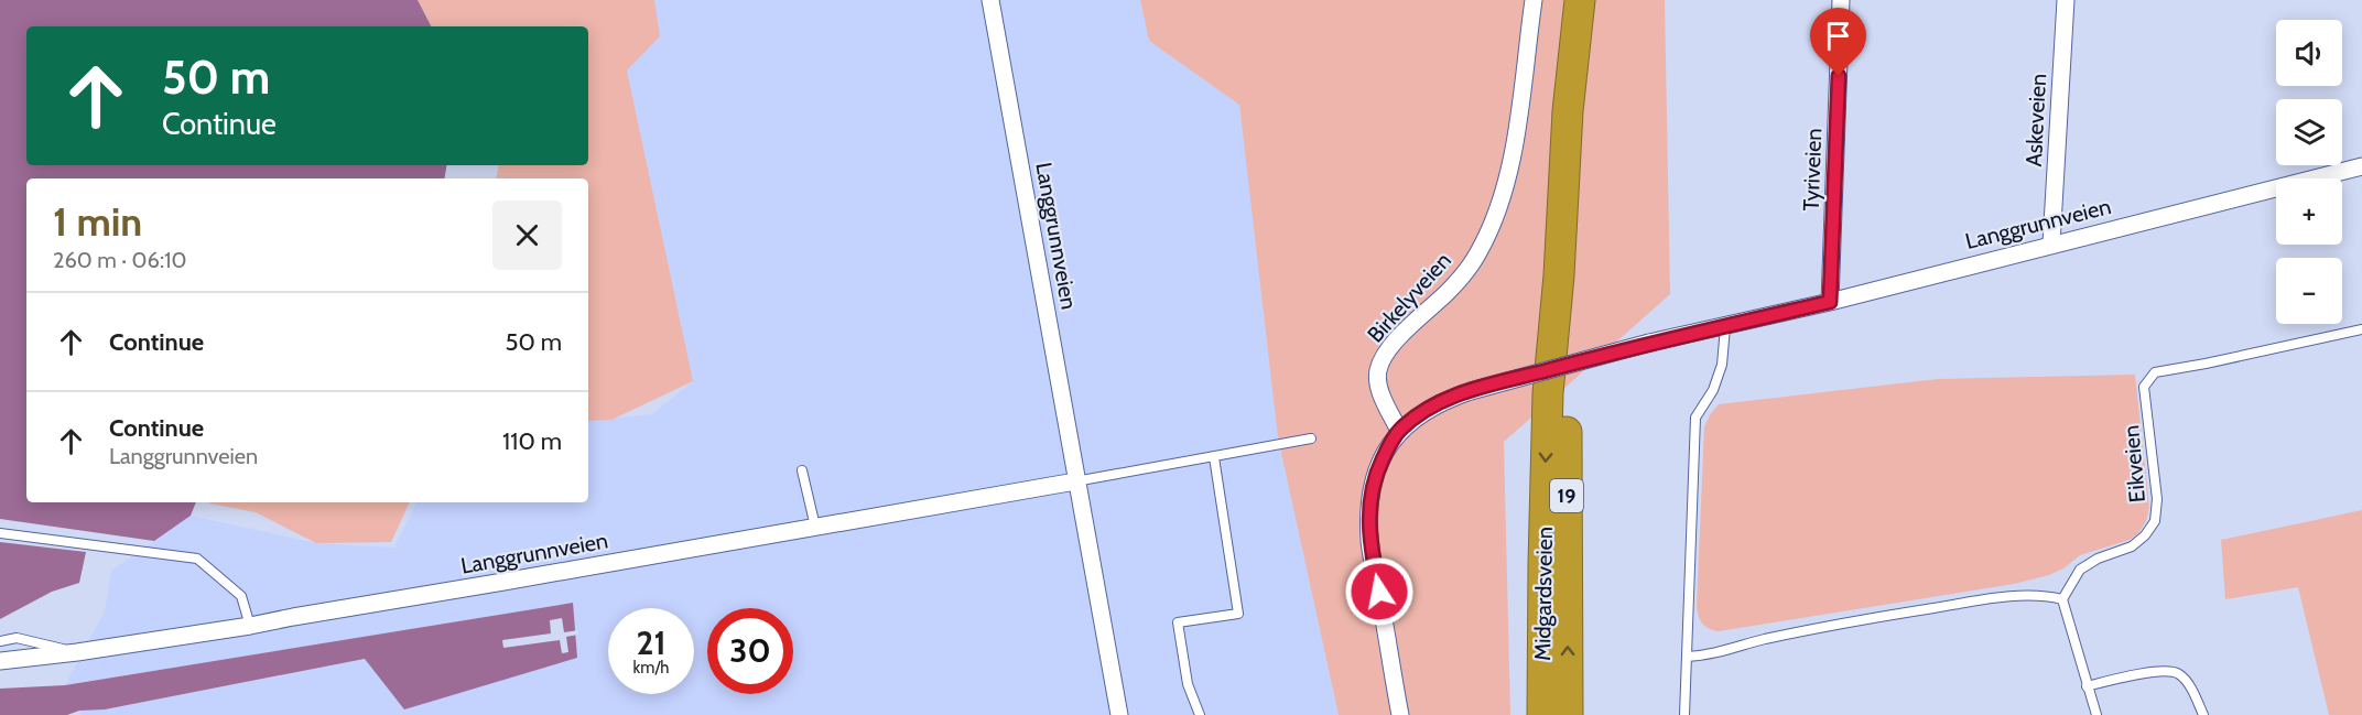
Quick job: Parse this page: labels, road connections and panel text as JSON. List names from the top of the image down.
{
  "streets": {
    "highway": ["19", "Midgardsveien"],
    "street": [
      "Askeveien",
      "Tyriveien",
      "Langgrunnveien",
      "Birkelyveien"
    ],
    "lane": ["Eikveien"]
  },
  "crossings": [
    ["Askeveien", "Langgrunnveien"],
    ["Tyriveien", "Langgrunnveien"],
    ["Langgrunnveien", "Birkelyveien"],
    ["19", "Midgardsveien"]
  ],
  "page": {
    "map_buttons": ["+", "−"],
    "turn": ["50 m", "Continue"],
    "heading": ["1 min", "260 m · 06:10"],
    "list": [
      {
        "name": "Continue",
        "value": "50 m"
      },
      {
        "name": "Continue",
        "note": "Langgrunnveien",
        "value": "110 m"
      }
    ],
    "speed": "21 km/h",
    "limit": "30"
  }
}
